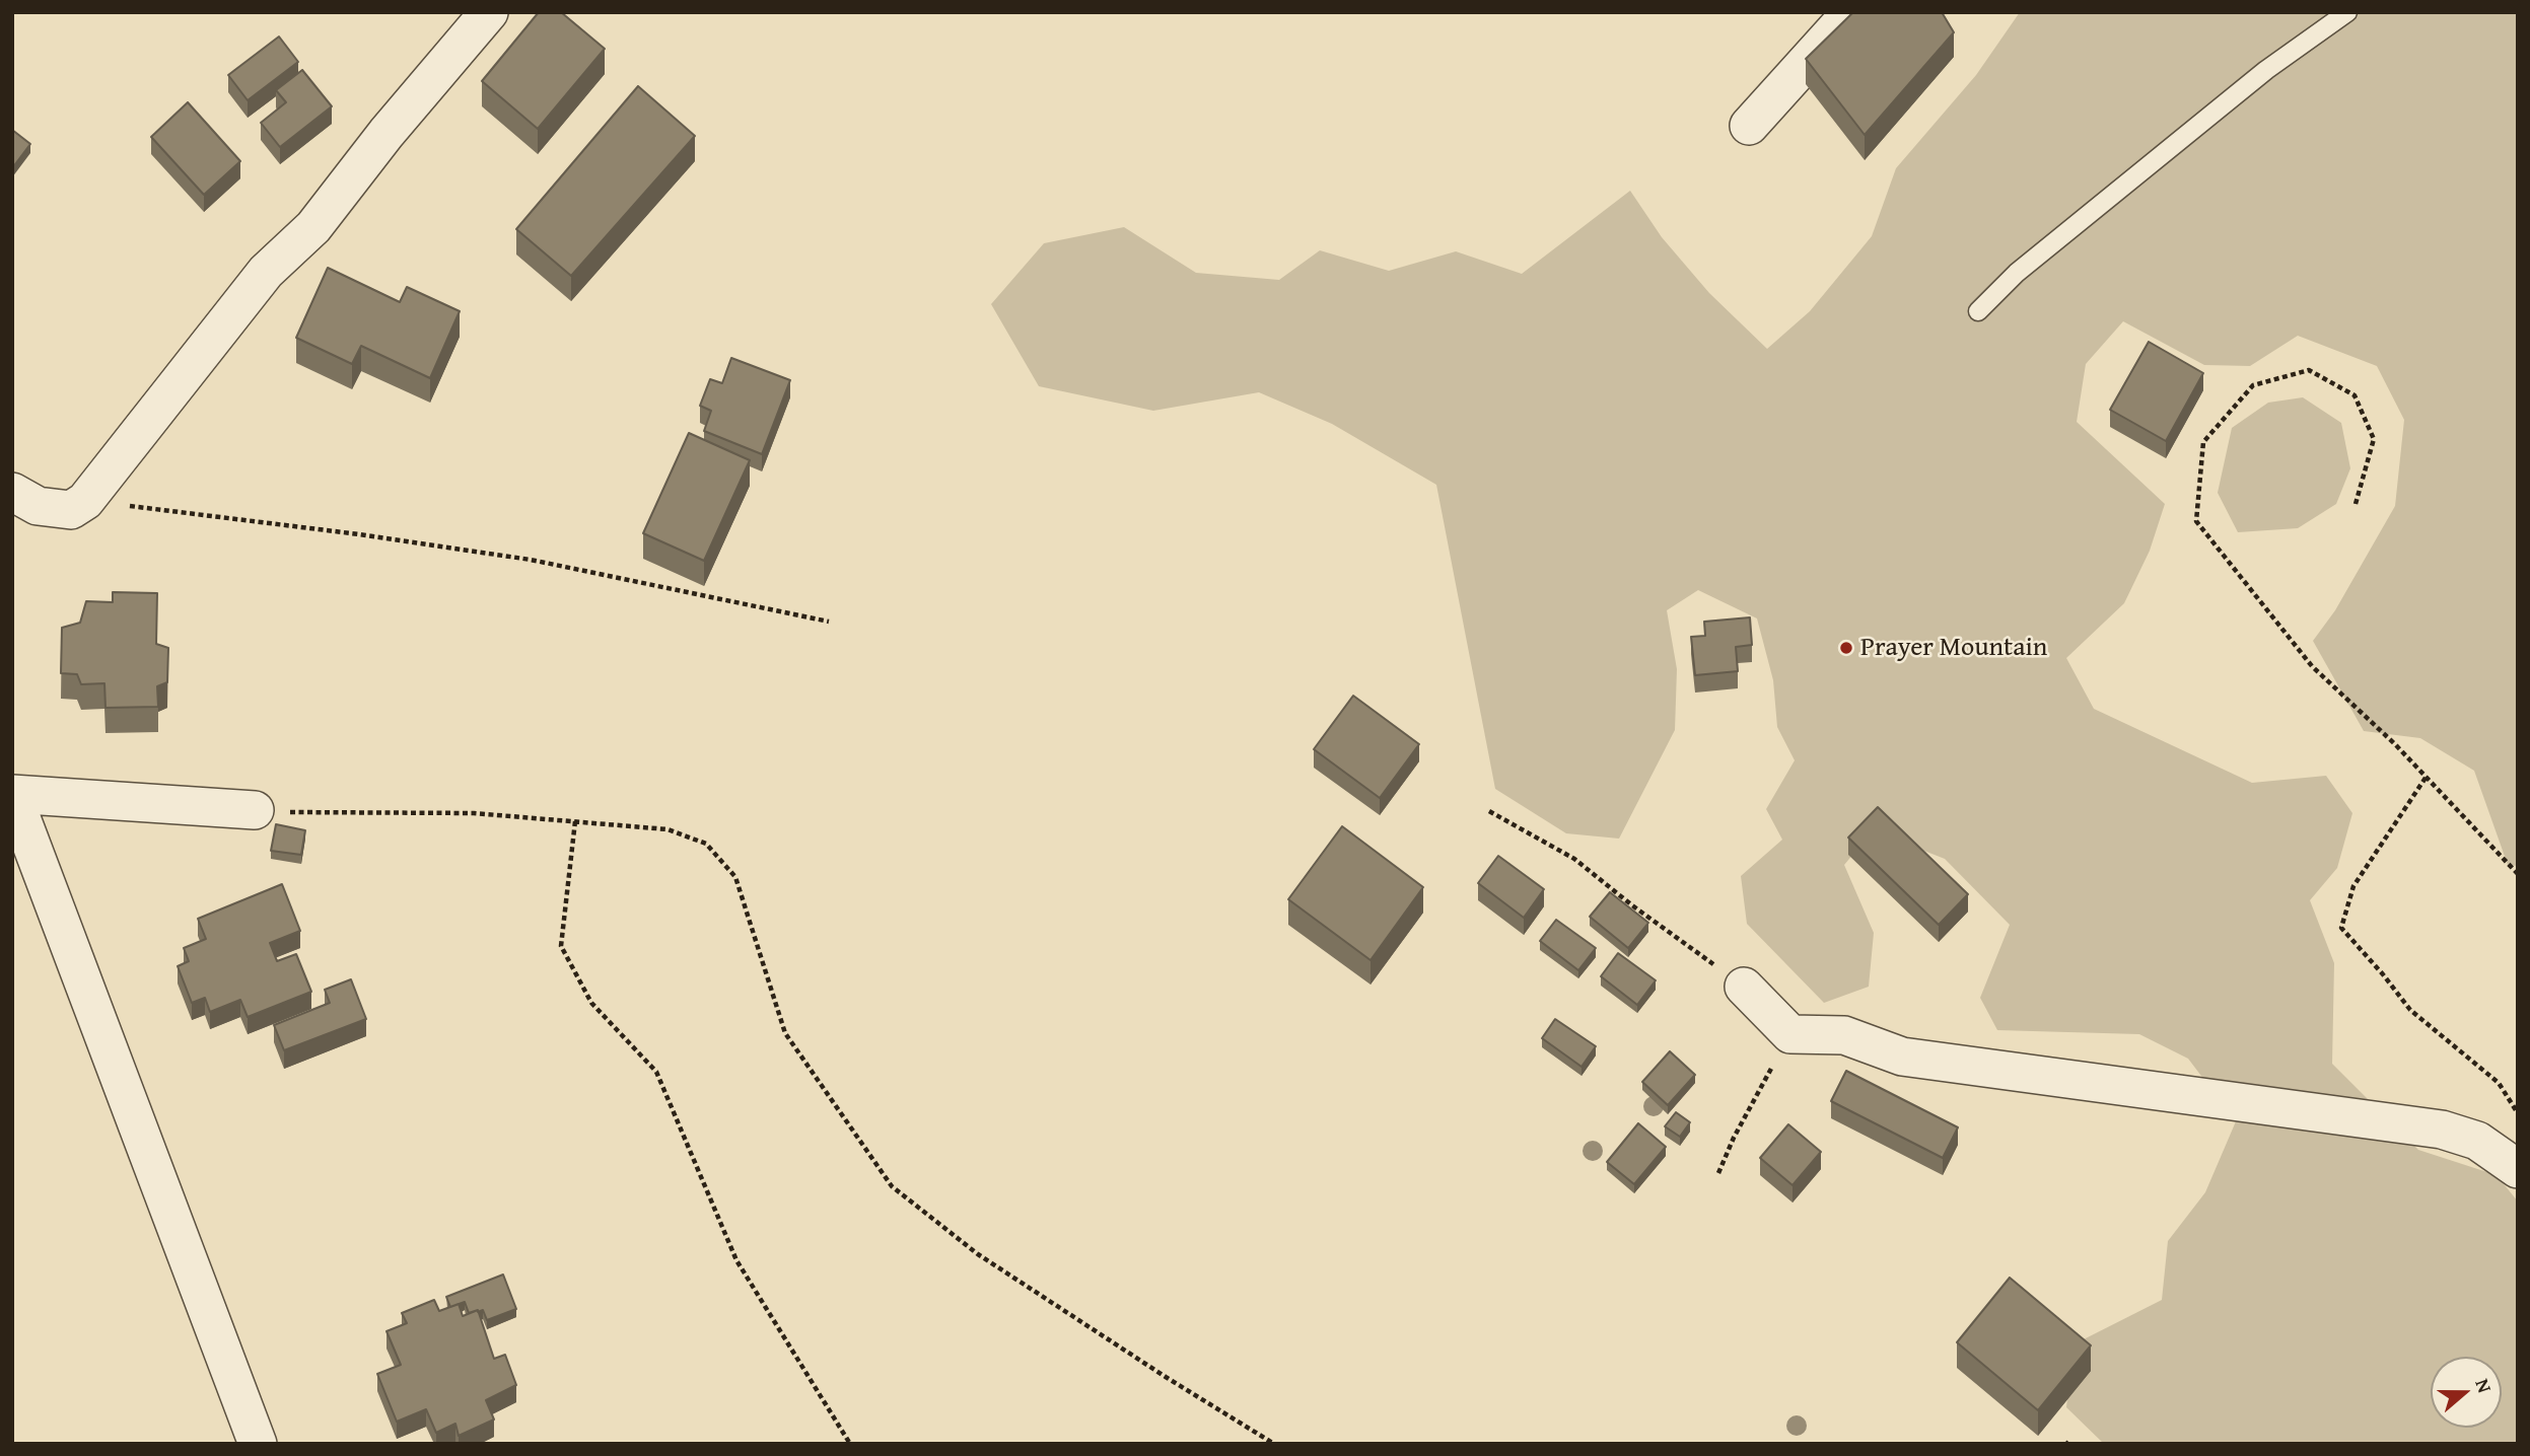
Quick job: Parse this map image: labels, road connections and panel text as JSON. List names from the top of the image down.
{
  "places": ["Prayer Mountain"],
  "north": "right"
}
